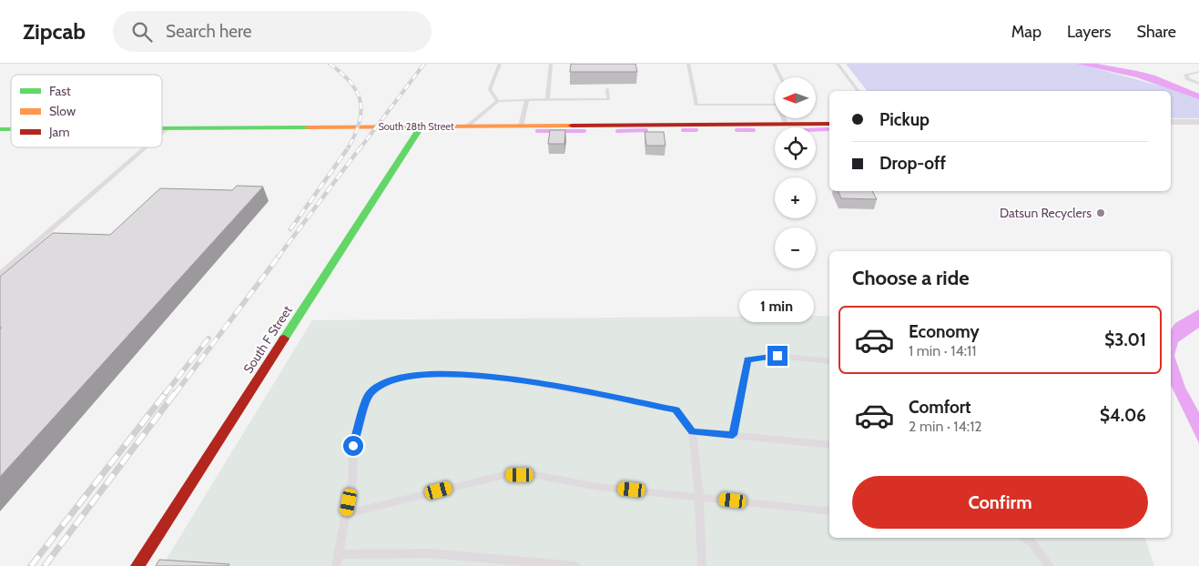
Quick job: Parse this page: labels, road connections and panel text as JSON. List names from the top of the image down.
{
  "streets": {
    "street": ["South 28th Street", "South F Street"]
  },
  "crossings": [
    ["South 28th Street", "South F Street"]
  ],
  "places": ["Datsun Recyclers"],
  "legend": ["Fast", "Slow", "Jam"],
  "north": "left",
  "page": {
    "header": "Zipcab",
    "search": "Search here",
    "nav": ["Map", "Layers", "Share"],
    "map_buttons": ["+", "−"],
    "banner": ["Pickup", "Drop-off"],
    "heading": "Choose a ride",
    "bubble": "1 min",
    "list": [
      {
        "name": "Economy",
        "note": "1 min · 14:11",
        "value": "$3.01"
      },
      {
        "name": "Comfort",
        "note": "2 min · 14:12",
        "value": "$4.06"
      }
    ],
    "buttons": "Confirm"
  }
}
